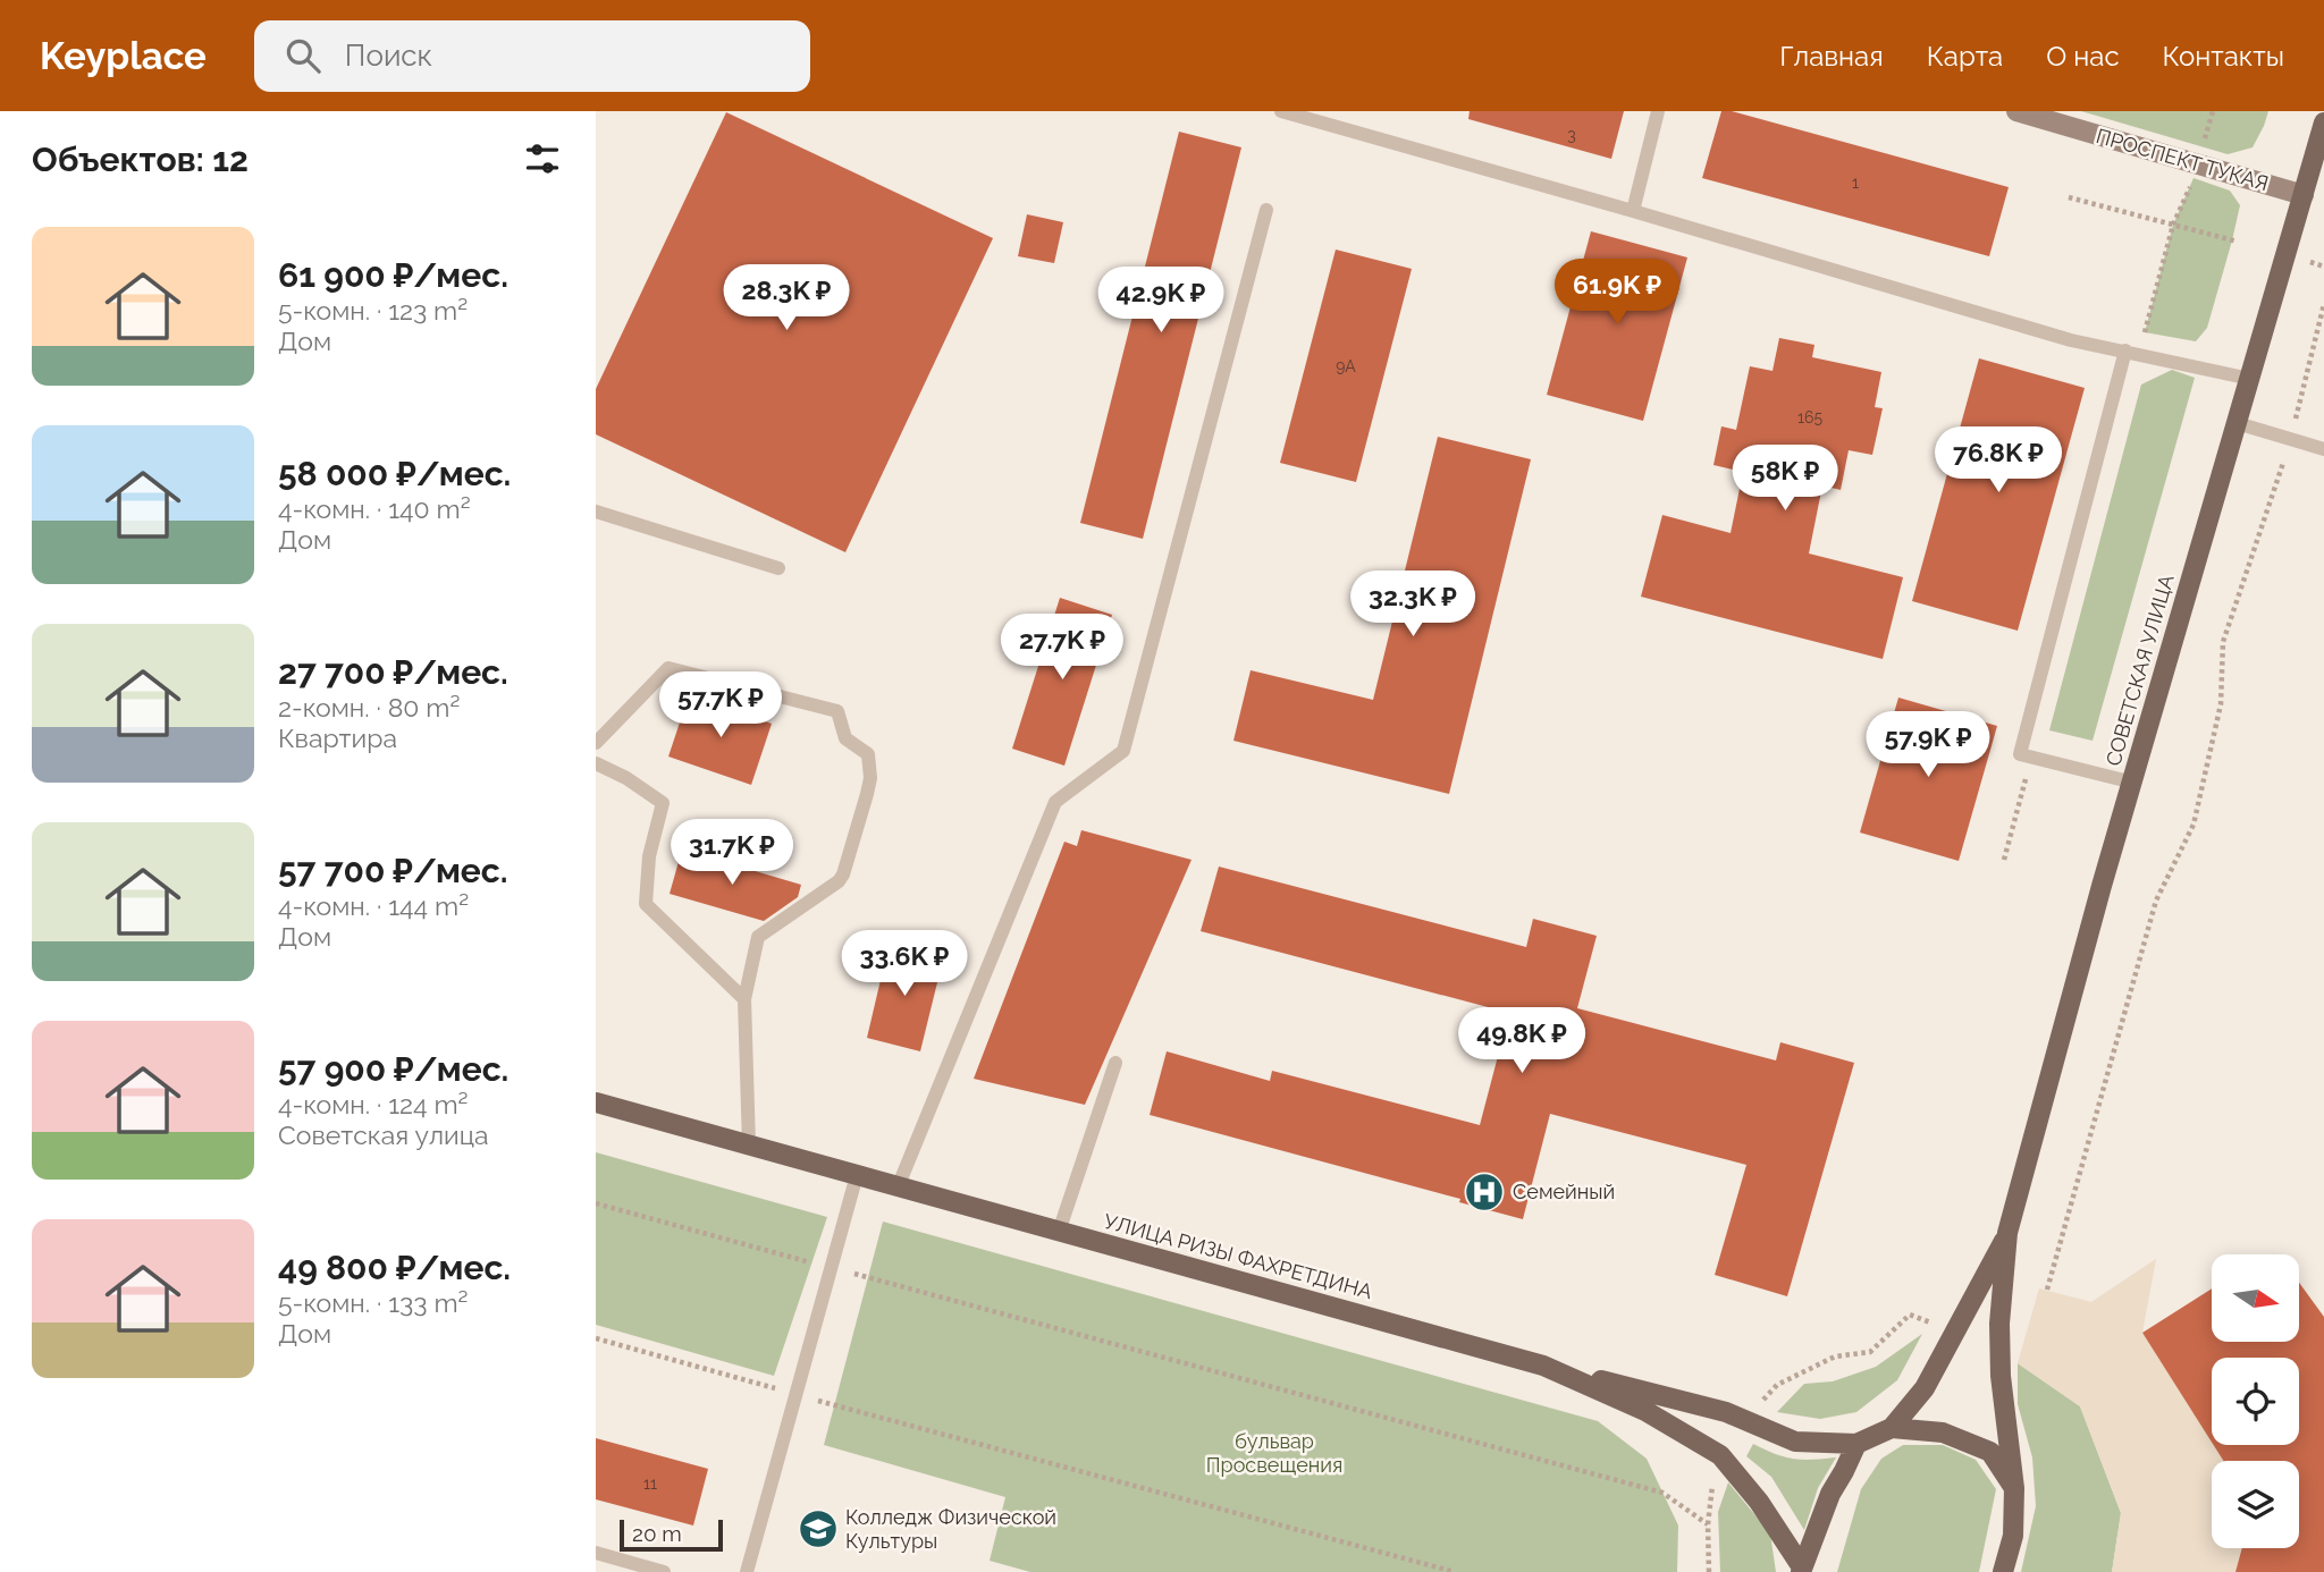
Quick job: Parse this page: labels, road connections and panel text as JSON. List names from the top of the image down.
{
  "streets": {
    "main road": ["ПРОСПЕКТ ТУКАЯ", "СОВЕТСКАЯ УЛИЦА", "УЛИЦА РИЗЫ ФАХРЕТДИНА"]
  },
  "crossings": [
    ["ПРОСПЕКТ ТУКАЯ", "СОВЕТСКАЯ УЛИЦА"]
  ],
  "parks": ["бульвар Просвещения"],
  "places": {
    "hospital": ["Семейный"],
    "school or university": ["Колледж Физической Культуры"]
  },
  "house_numbers": [
    "3",
    "1",
    "9А",
    "165",
    "11"
  ],
  "scale_bar": "20 m",
  "north": "right",
  "page": {
    "header": "Keyplace",
    "search": "Поиск",
    "nav": [
      "Главная",
      "Карта",
      "О нас",
      "Контакты"
    ],
    "heading": "Объектов: 12",
    "list": [
      {
        "name": "61 900 ₽/мес.",
        "note": "5-комн. · 123 m² · Дом"
      },
      {
        "name": "58 000 ₽/мес.",
        "note": "4-комн. · 140 m² · Дом"
      },
      {
        "name": "27 700 ₽/мес.",
        "note": "2-комн. · 80 m² · Квартира"
      },
      {
        "name": "57 700 ₽/мес.",
        "note": "4-комн. · 144 m² · Дом"
      },
      {
        "name": "57 900 ₽/мес.",
        "note": "4-комн. · 124 m² · Советская улица"
      },
      {
        "name": "49 800 ₽/мес.",
        "note": "5-комн. · 133 m² · Дом"
      }
    ],
    "price": [
      "61.9K ₽",
      "28.3K ₽",
      "42.9K ₽",
      "76.8K ₽",
      "58K ₽",
      "32.3K ₽",
      "27.7K ₽",
      "57.7K ₽",
      "57.9K ₽",
      "31.7K ₽",
      "33.6K ₽",
      "49.8K ₽"
    ],
    "scale": "20 m"
  }
}
